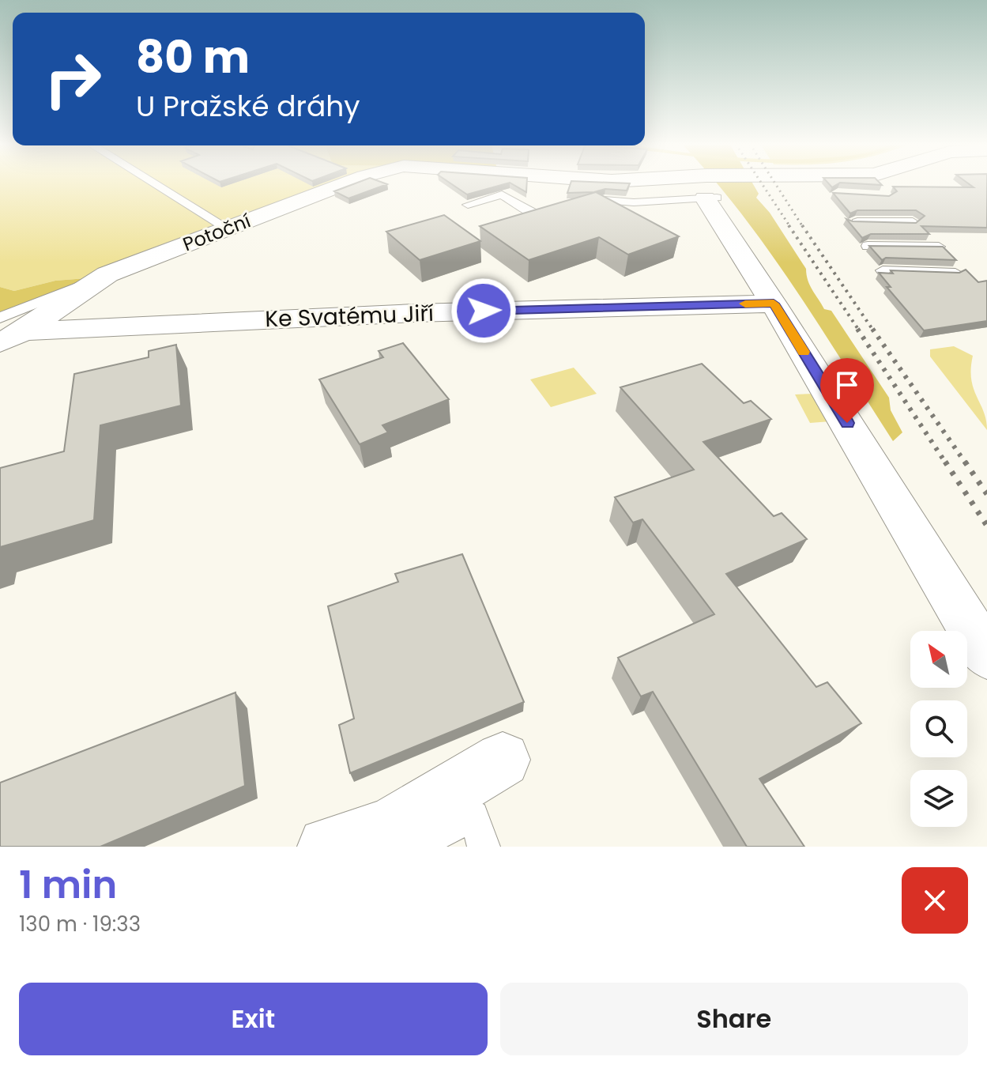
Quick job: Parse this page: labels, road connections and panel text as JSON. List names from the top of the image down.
{
  "streets": {
    "street": ["Potoční", "Ke Svatému Jiří"]
  },
  "crossings": [
    ["Potoční", "Ke Svatému Jiří"]
  ],
  "north": "top left",
  "page": {
    "turn": ["80 m", "U Pražské dráhy"],
    "heading": ["1 min", "130 m · 19:33"],
    "buttons": ["Exit", "Share"]
  }
}
